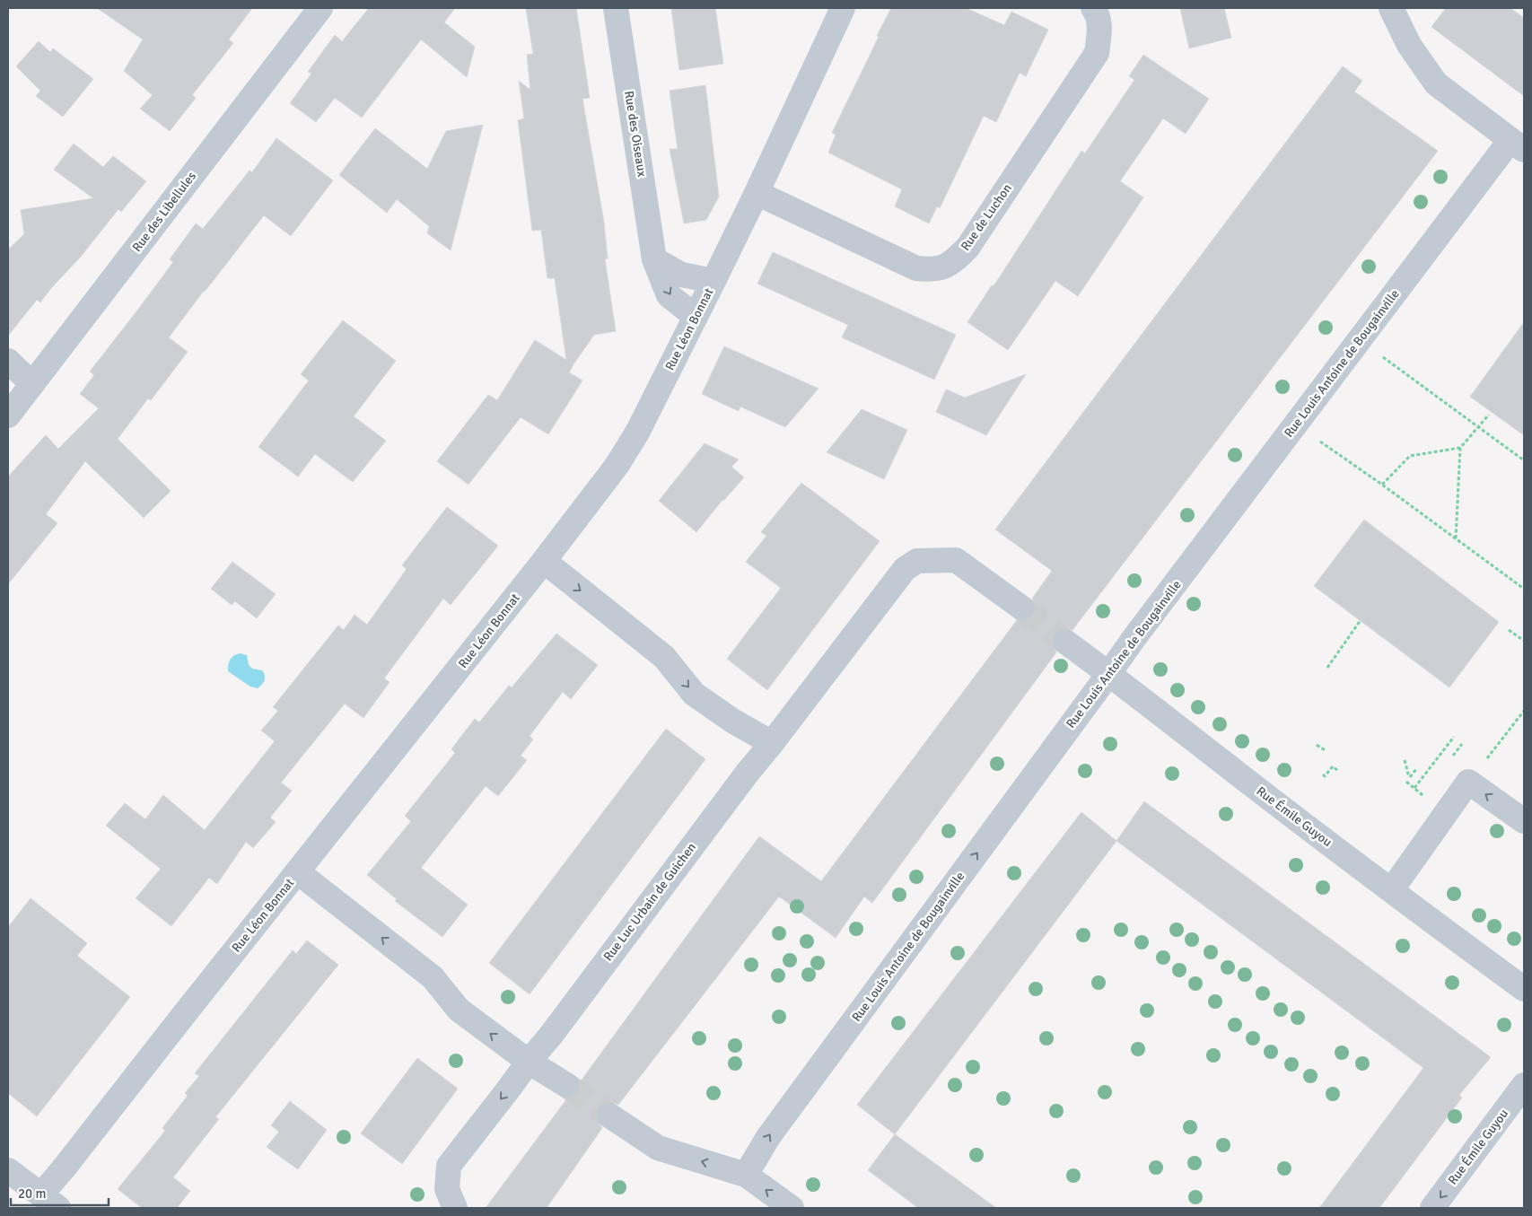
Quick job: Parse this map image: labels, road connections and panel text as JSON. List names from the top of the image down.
{
  "streets": {
    "street": [
      "Rue des Oiseaux",
      "Rue des Libellules",
      "Rue de Luchon",
      "Rue Léon Bonnat",
      "Rue Louis Antoine de Bougainville",
      "Rue Émile Guyou",
      "Rue Luc Urbain de Guichen"
    ]
  },
  "crossings": [
    ["Rue des Oiseaux", "Rue Léon Bonnat"],
    ["Rue de Luchon", "Rue Léon Bonnat"],
    ["Rue Louis Antoine de Bougainville", "Rue Émile Guyou"]
  ],
  "one_way": ["Rue Louis Antoine de Bougainville"],
  "scale_bar": "20 m"
}
